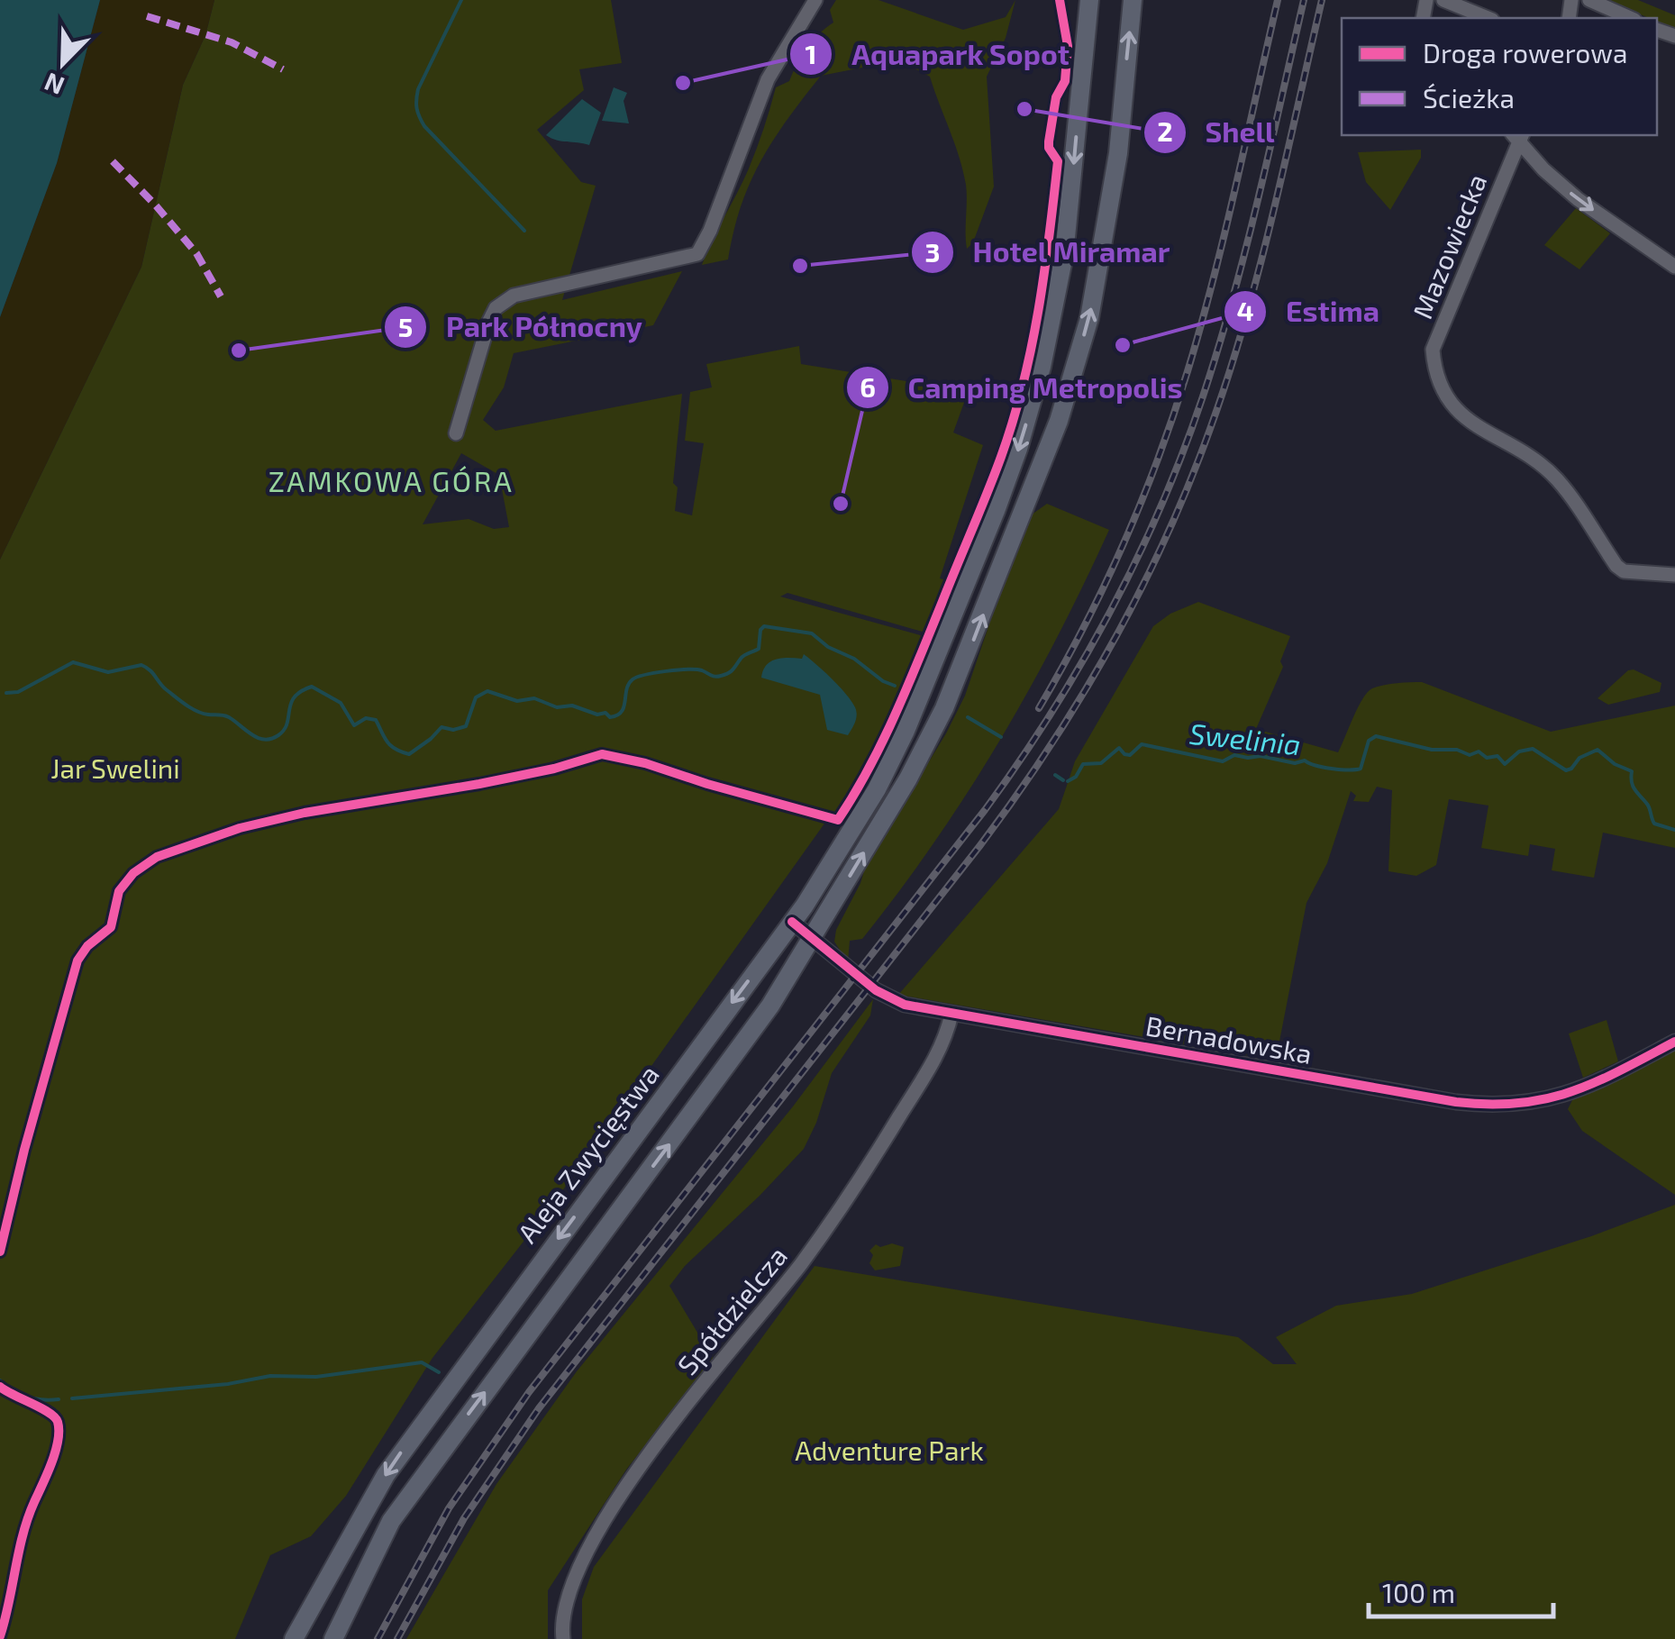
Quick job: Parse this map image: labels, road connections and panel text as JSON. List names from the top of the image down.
{
  "streets": {
    "main road": ["Aleja Zwycięstwa"],
    "street": ["Mazowiecka", "Bernadowska", "Spółdzielcza"]
  },
  "crossings": [
    ["Bernadowska", "Aleja Zwycięstwa"],
    ["Bernadowska", "Spółdzielcza"]
  ],
  "districts": ["ZAMKOWA GÓRA"],
  "water": ["Swelinia"],
  "parks": ["Jar Swelini", "Adventure Park"],
  "places": [
    "Aquapark Sopot",
    "Shell",
    "Hotel Miramar",
    "Estima",
    "Park Północny",
    "Camping Metropolis"
  ],
  "legend": ["Droga rowerowa", "Ścieżka"],
  "scale_bar": "100 m",
  "north": "bottom left"
}
